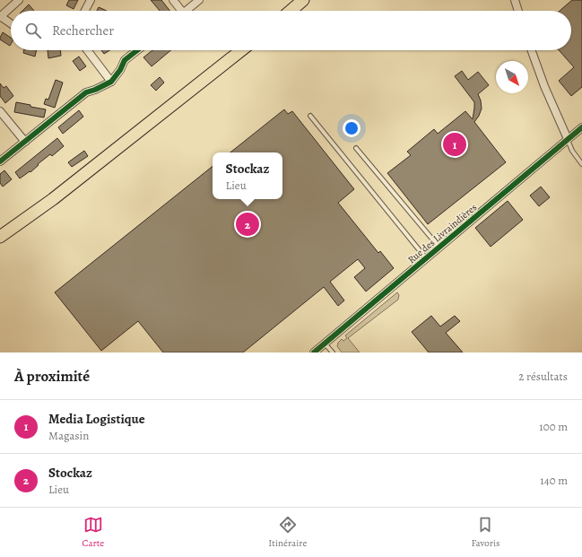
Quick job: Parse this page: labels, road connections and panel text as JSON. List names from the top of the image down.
{
  "streets": {
    "street": ["Rue des Livraindières"]
  },
  "north": "bottom right",
  "page": {
    "search": "Rechercher",
    "pins": ["1", "2"],
    "popup": ["Stockaz", "Lieu"],
    "heading": ["À proximité", "2 résultats"],
    "list": [
      {
        "mark": "1",
        "name": "Media Logistique",
        "note": "Magasin",
        "value": "100 m"
      },
      {
        "mark": "2",
        "name": "Stockaz",
        "note": "Lieu",
        "value": "140 m"
      }
    ],
    "nav": ["Carte", "Itinéraire", "Favoris"]
  }
}
